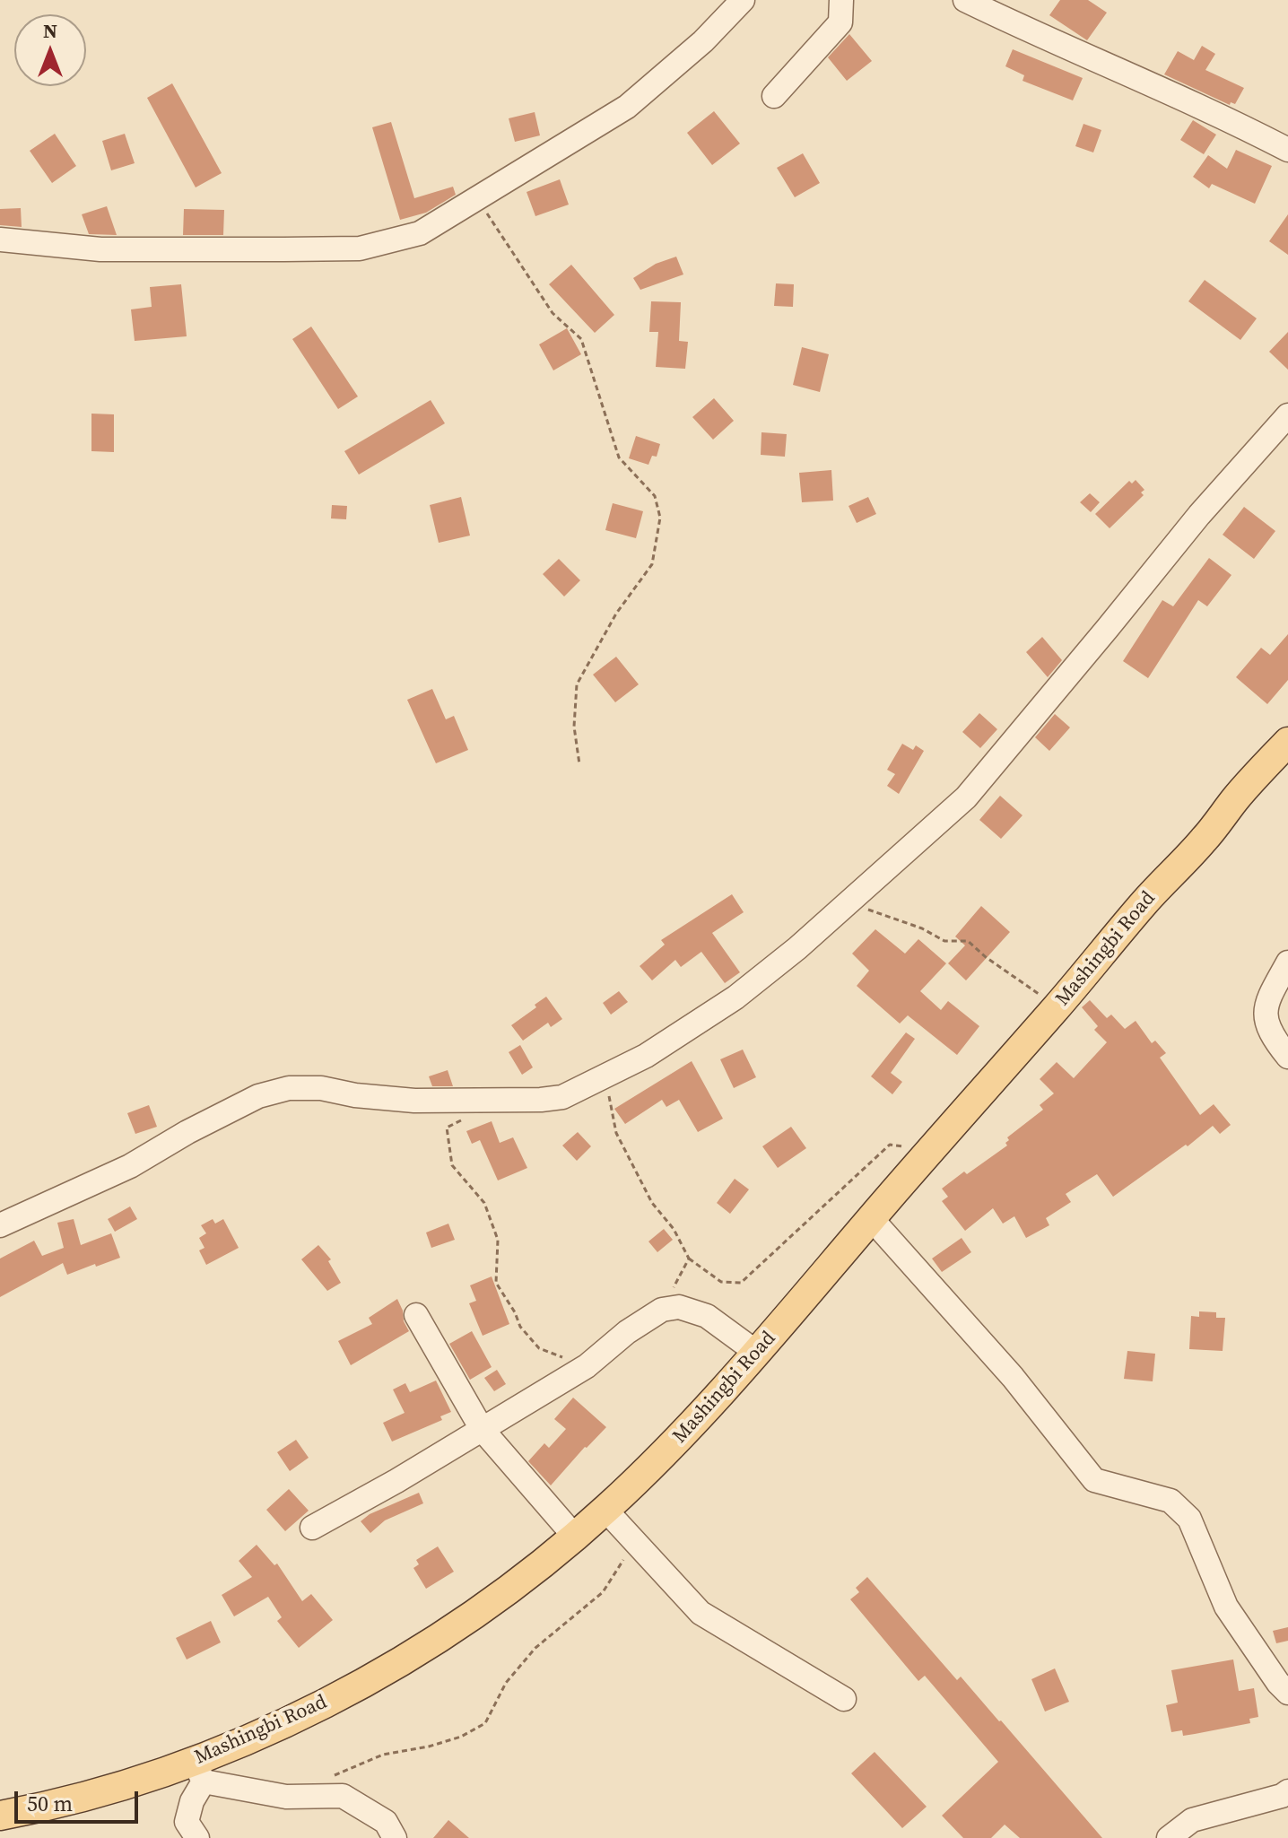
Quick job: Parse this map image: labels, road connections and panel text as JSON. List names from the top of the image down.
{
  "streets": {
    "main road": ["Mashingbi Road"]
  },
  "scale_bar": "50 m",
  "north": "top"
}
